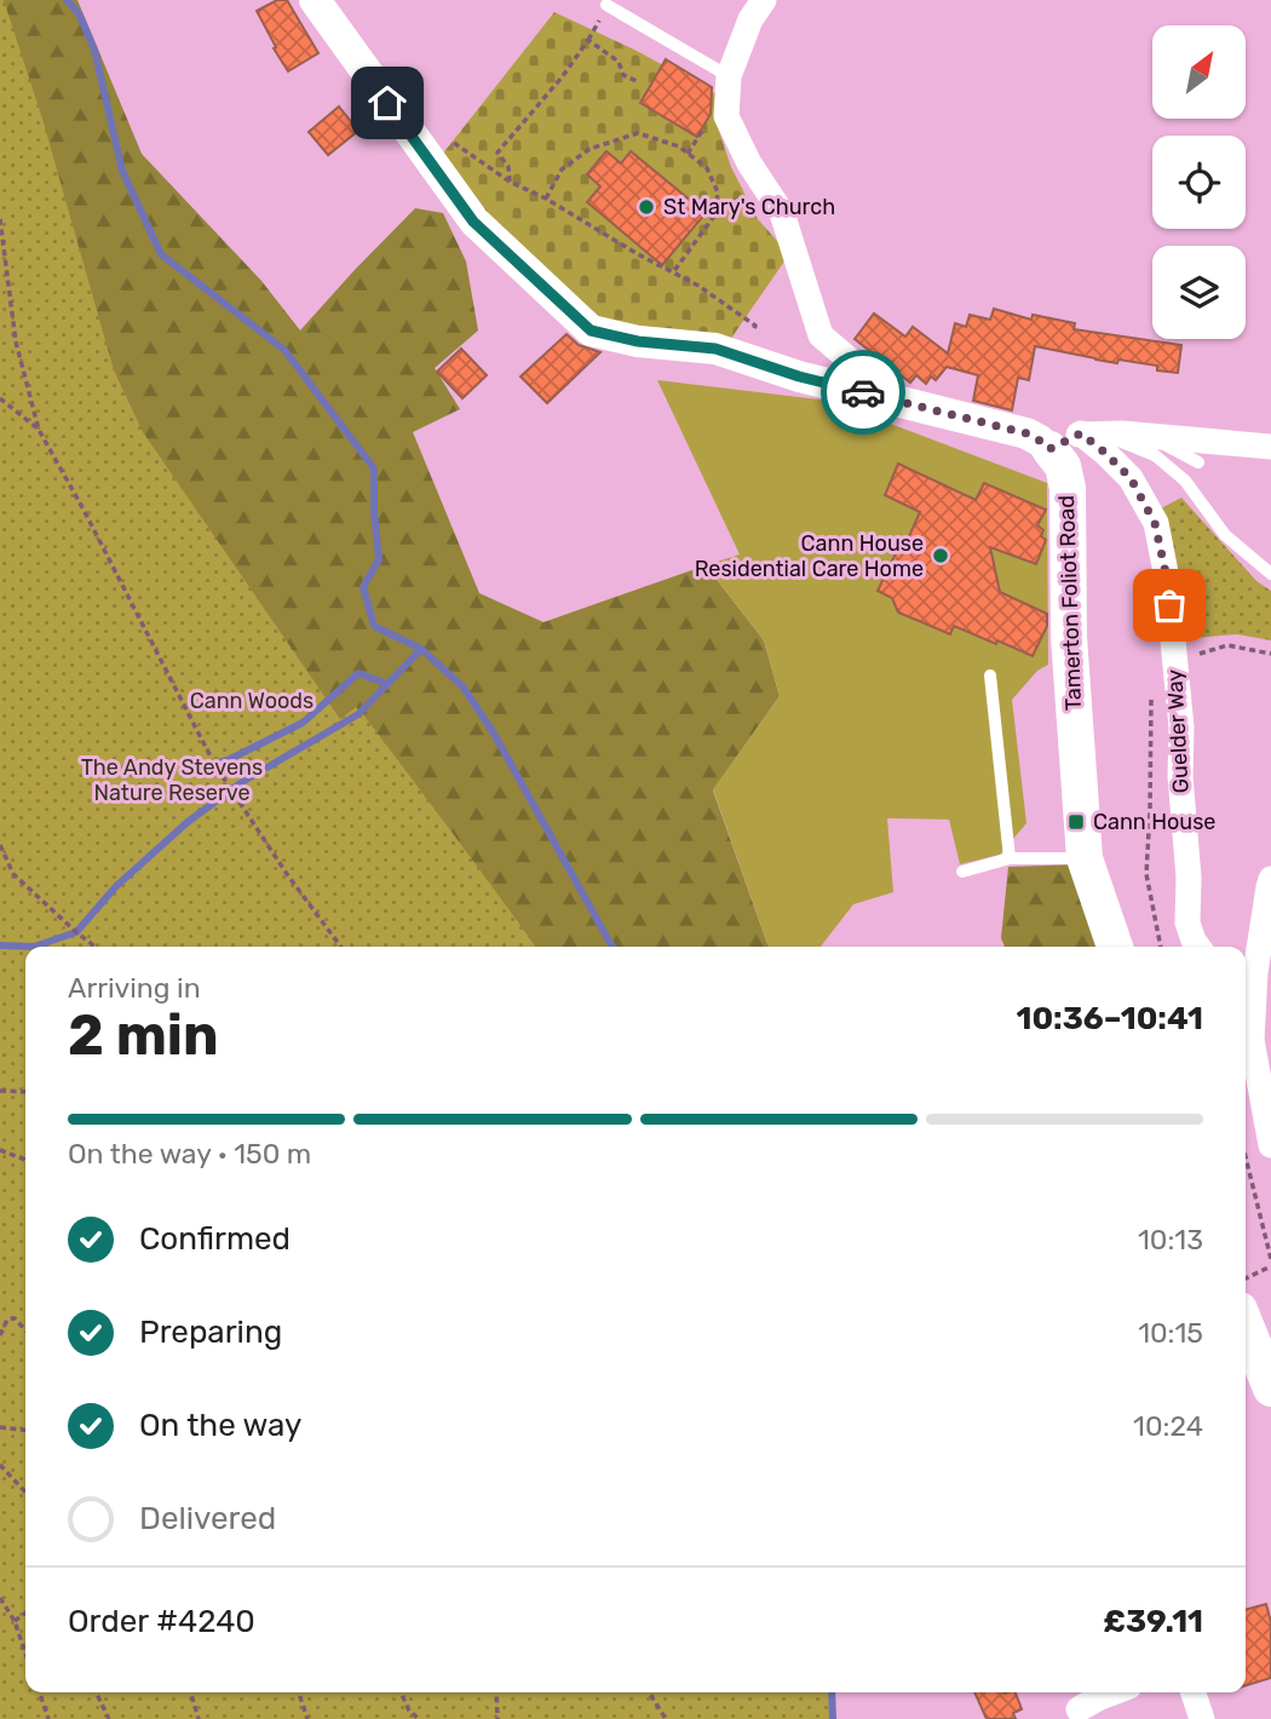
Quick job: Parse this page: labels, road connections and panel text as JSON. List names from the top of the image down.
{
  "streets": {
    "main road": ["Tamerton Foliot Road"],
    "street": ["Guelder Way"]
  },
  "crossings": [
    ["Tamerton Foliot Road", "Guelder Way"]
  ],
  "parks": ["Cann Woods", "The Andy Stevens Nature Reserve"],
  "places": {
    "other": ["St Mary's Church", "Cann House Residential Care Home"],
    "transit": ["Cann House"]
  },
  "north": "top right",
  "page": {
    "heading": ["2 min", "Arriving in", "10:36–10:41"],
    "panel": ["Order #4240", "£39.11"],
    "bar": "On the way · 150 m",
    "list": [
      ["Confirmed", "10:13"],
      ["Preparing", "10:15"],
      ["On the way", "10:24"],
      "Delivered"
    ]
  }
}
